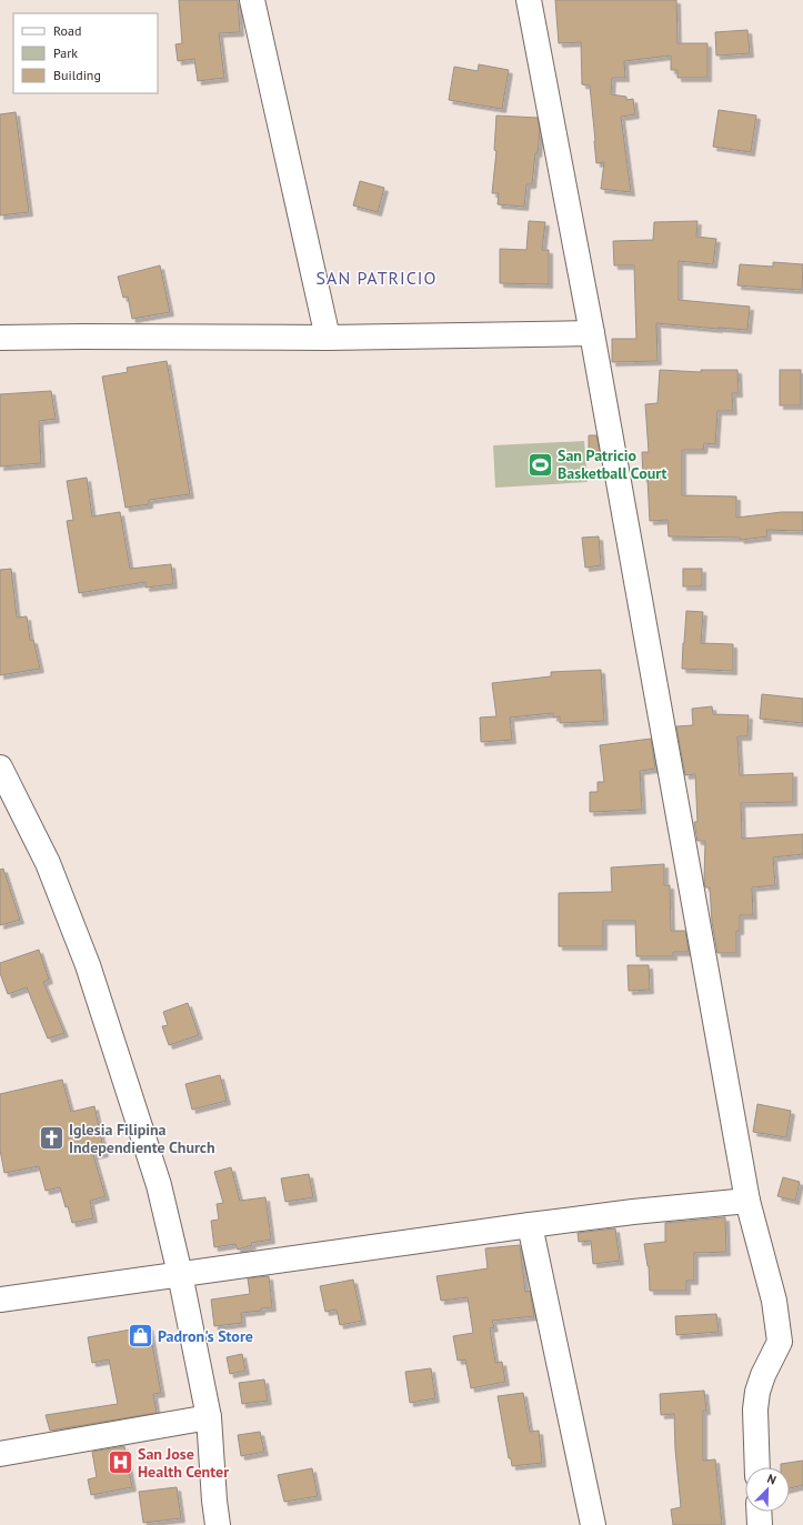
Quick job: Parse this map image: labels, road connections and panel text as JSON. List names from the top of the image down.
{
  "districts": ["SAN PATRICIO"],
  "places": {
    "sports": ["San Patricio Basketball Court"],
    "church": ["Iglesia Filipina Independiente Church"],
    "shop": ["Padron's Store"],
    "hospital": ["San Jose Health Center"]
  },
  "legend": ["Road", "Park", "Building"],
  "north": "top right"
}
